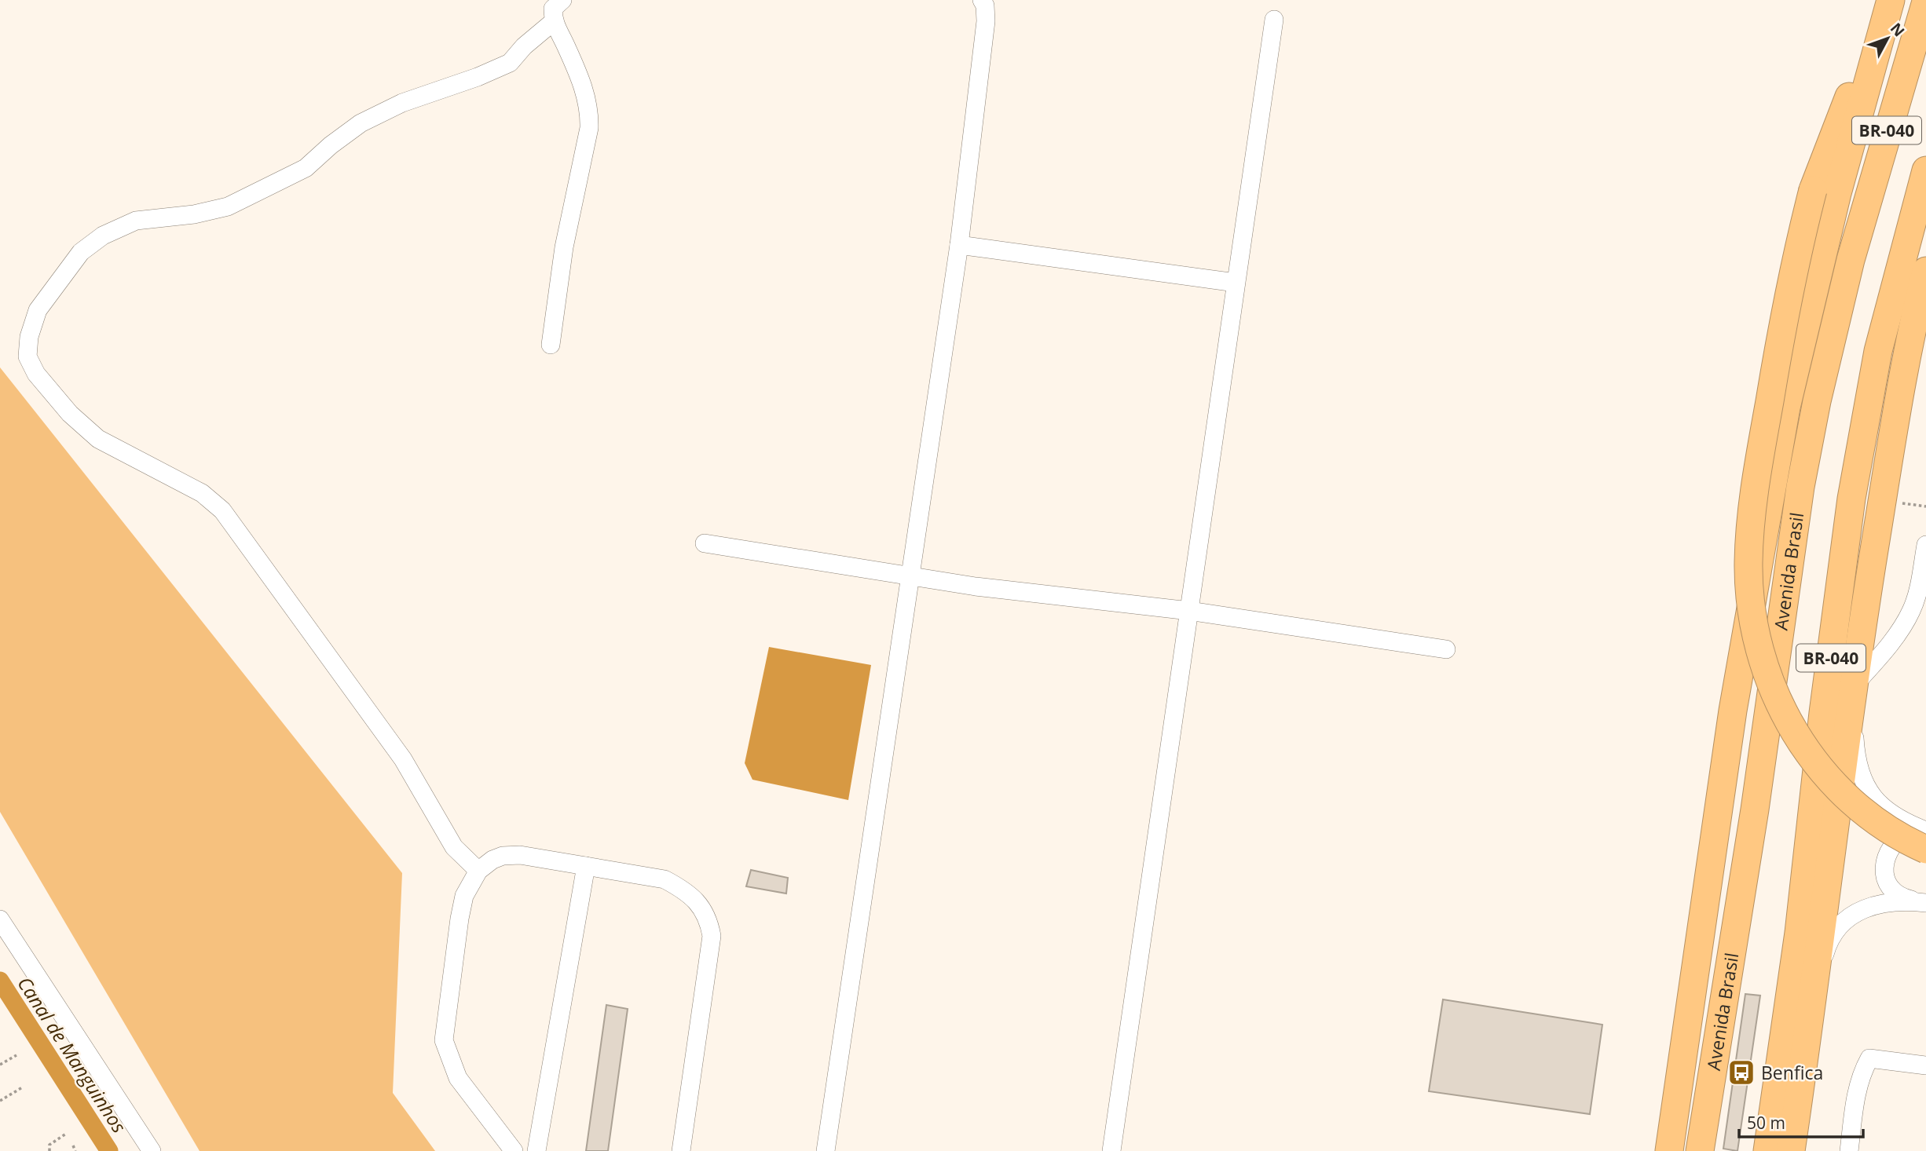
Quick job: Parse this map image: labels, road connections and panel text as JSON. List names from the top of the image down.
{
  "streets": {
    "highway": ["BR-040", "Avenida Brasil"]
  },
  "water": ["Canal de Manguinhos"],
  "places": {
    "bus stop": ["Benfica"]
  },
  "scale_bar": "50 m",
  "north": "top right"
}
